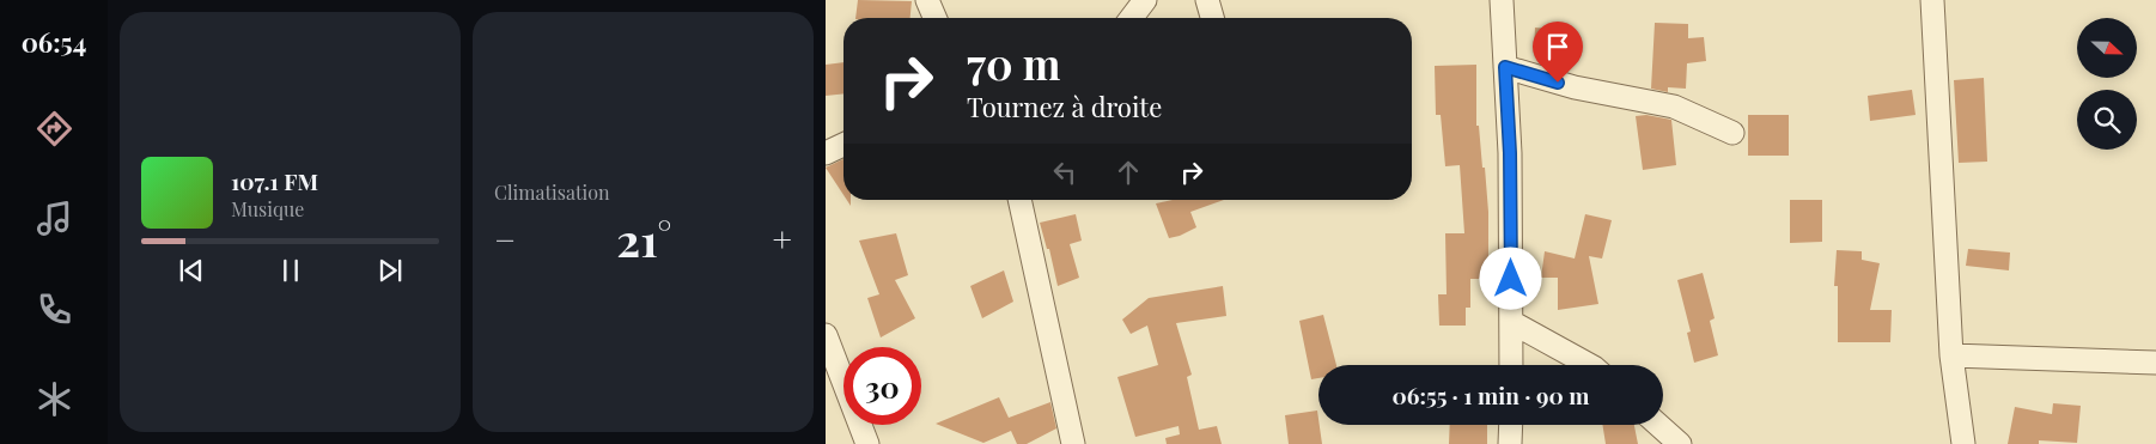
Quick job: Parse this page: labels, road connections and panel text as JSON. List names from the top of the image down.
{
  "north": "right",
  "page": {
    "tabs": "06:54",
    "tile": "Climatisation",
    "turn": ["70 m", "Tournez à droite"],
    "song": ["107.1 FM", "Musique"],
    "heat": ["−", "21°", "+"],
    "limit": "30",
    "trip": "06:55 · 1 min · 90 m"
  }
}
